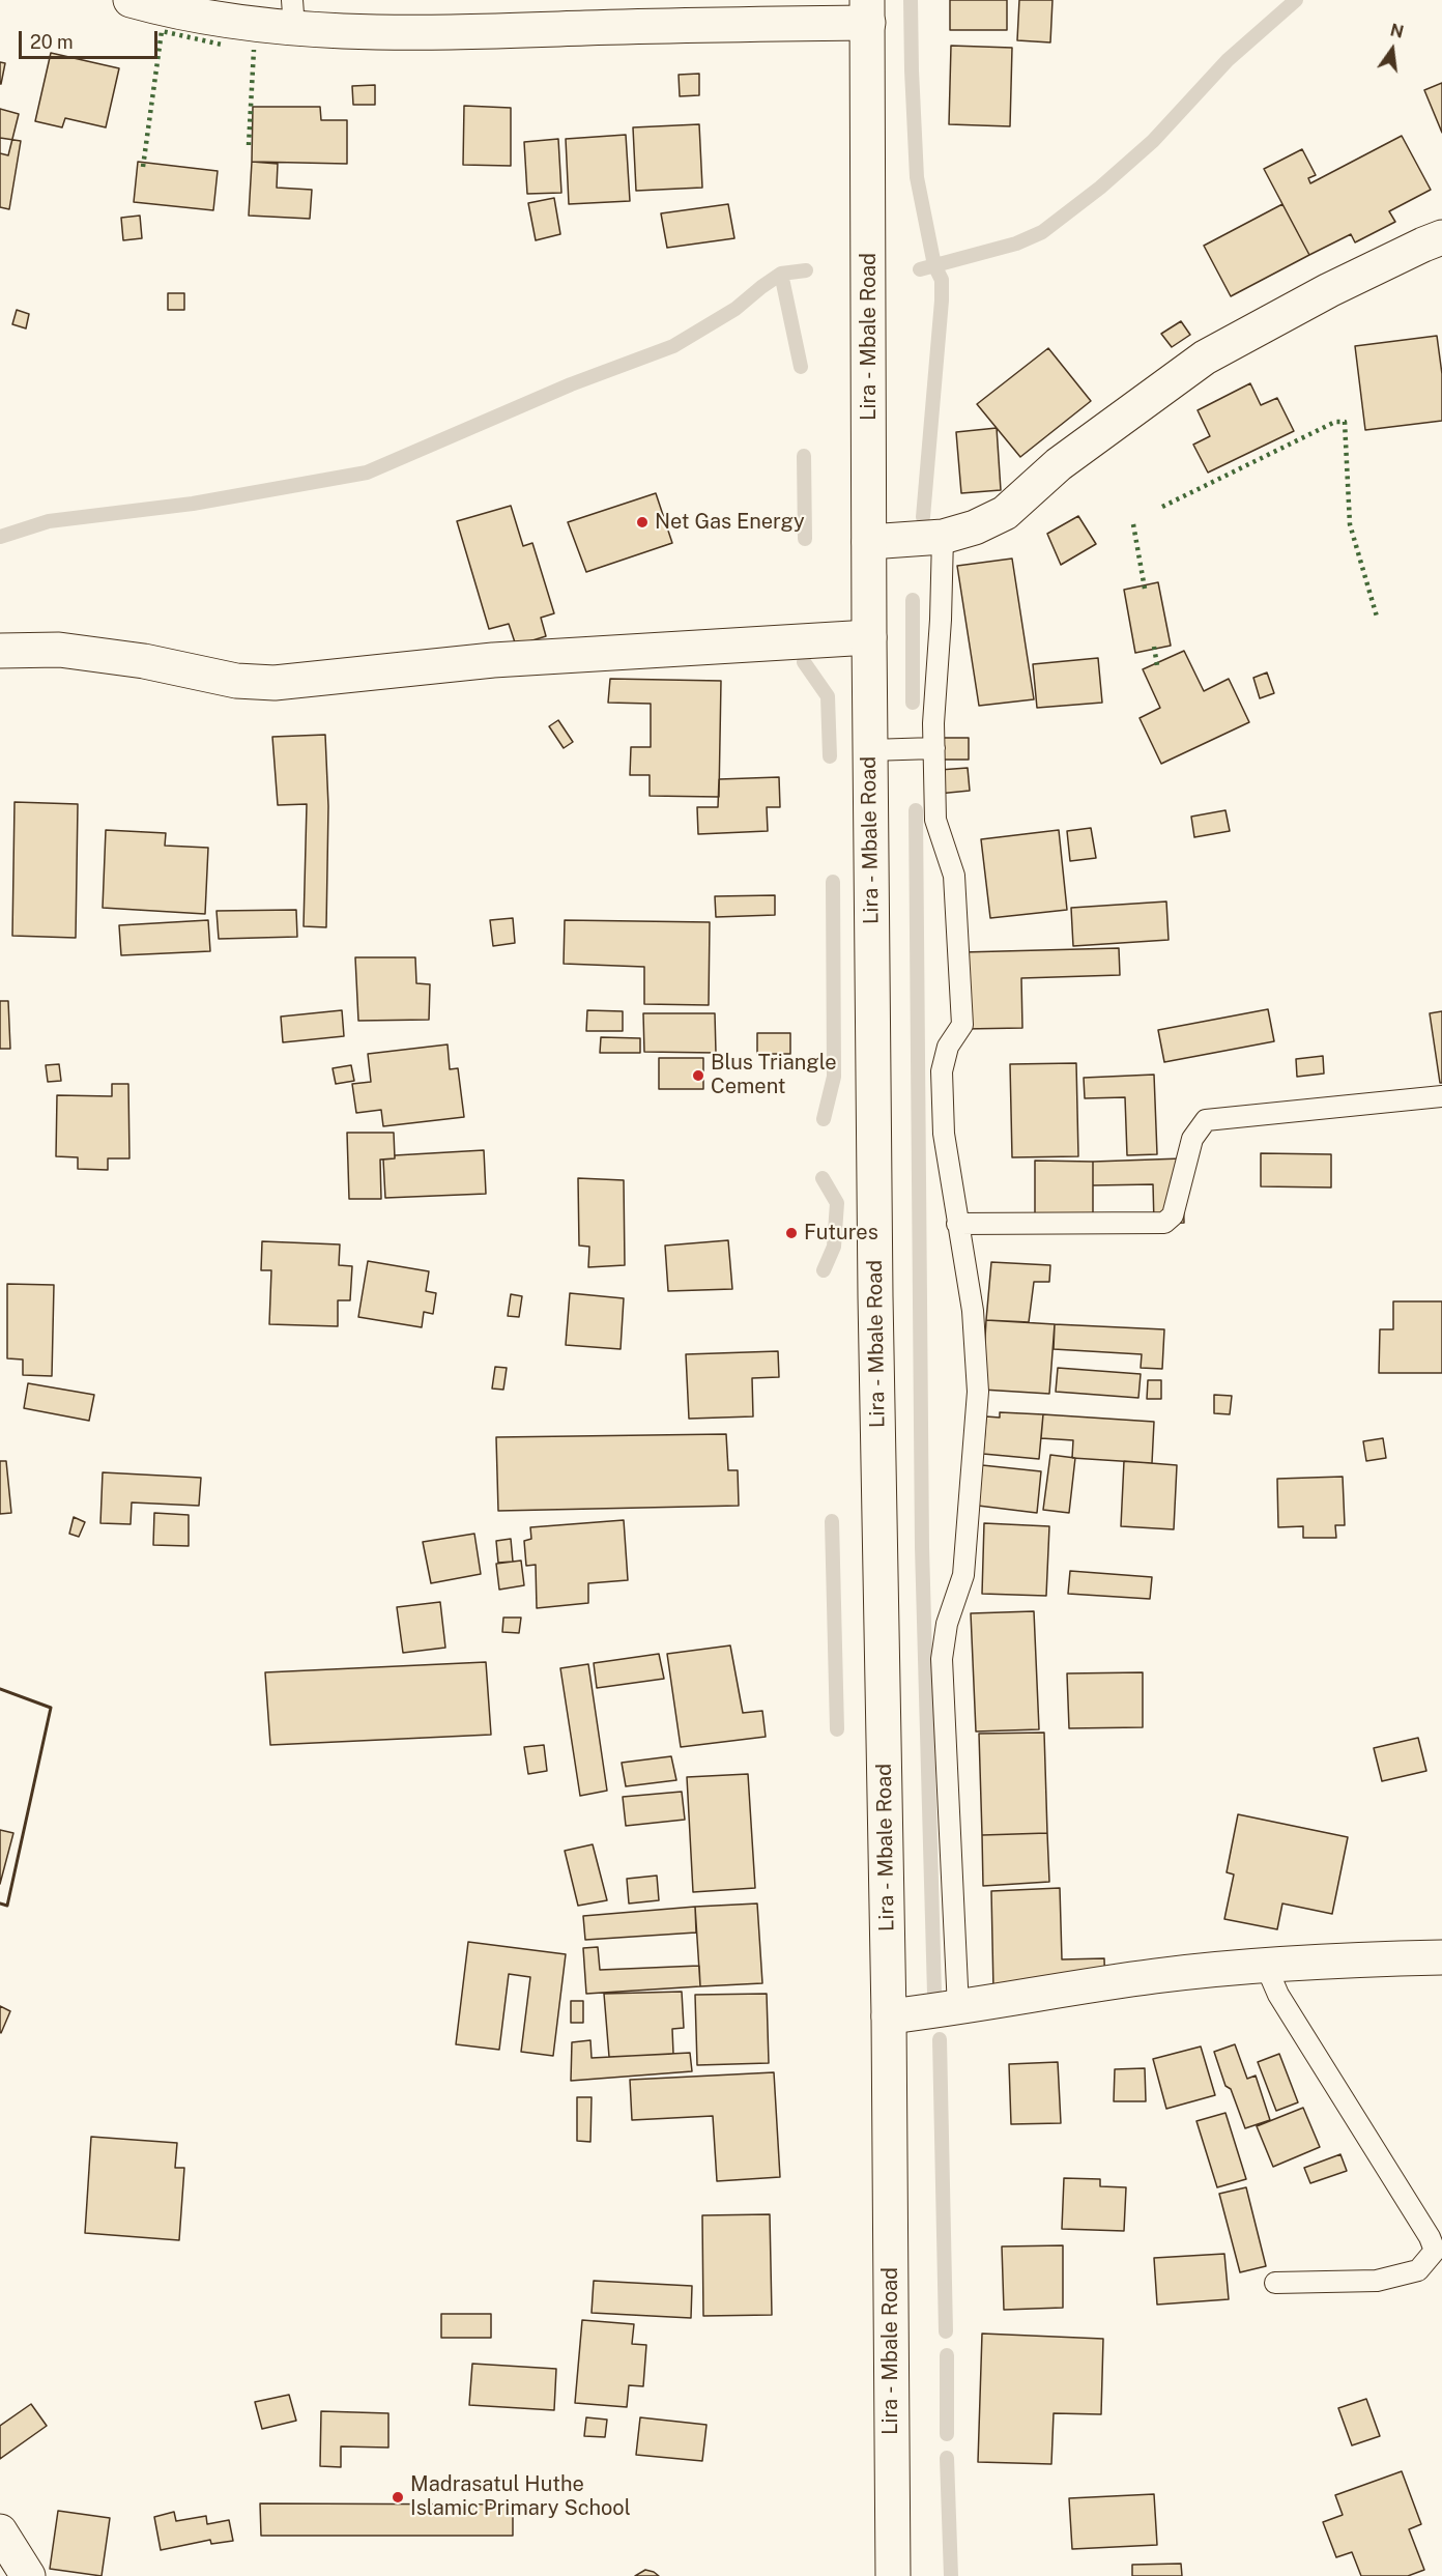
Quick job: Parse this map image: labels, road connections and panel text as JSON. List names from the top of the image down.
{
  "streets": {
    "street": ["Lira - Mbale Road"]
  },
  "places": [
    "Net Gas Energy",
    "Blus Triangle Cement",
    "Futures",
    "Madrasatul Huthe Islamic Primary School"
  ],
  "scale_bar": "20 m",
  "north": "top"
}
